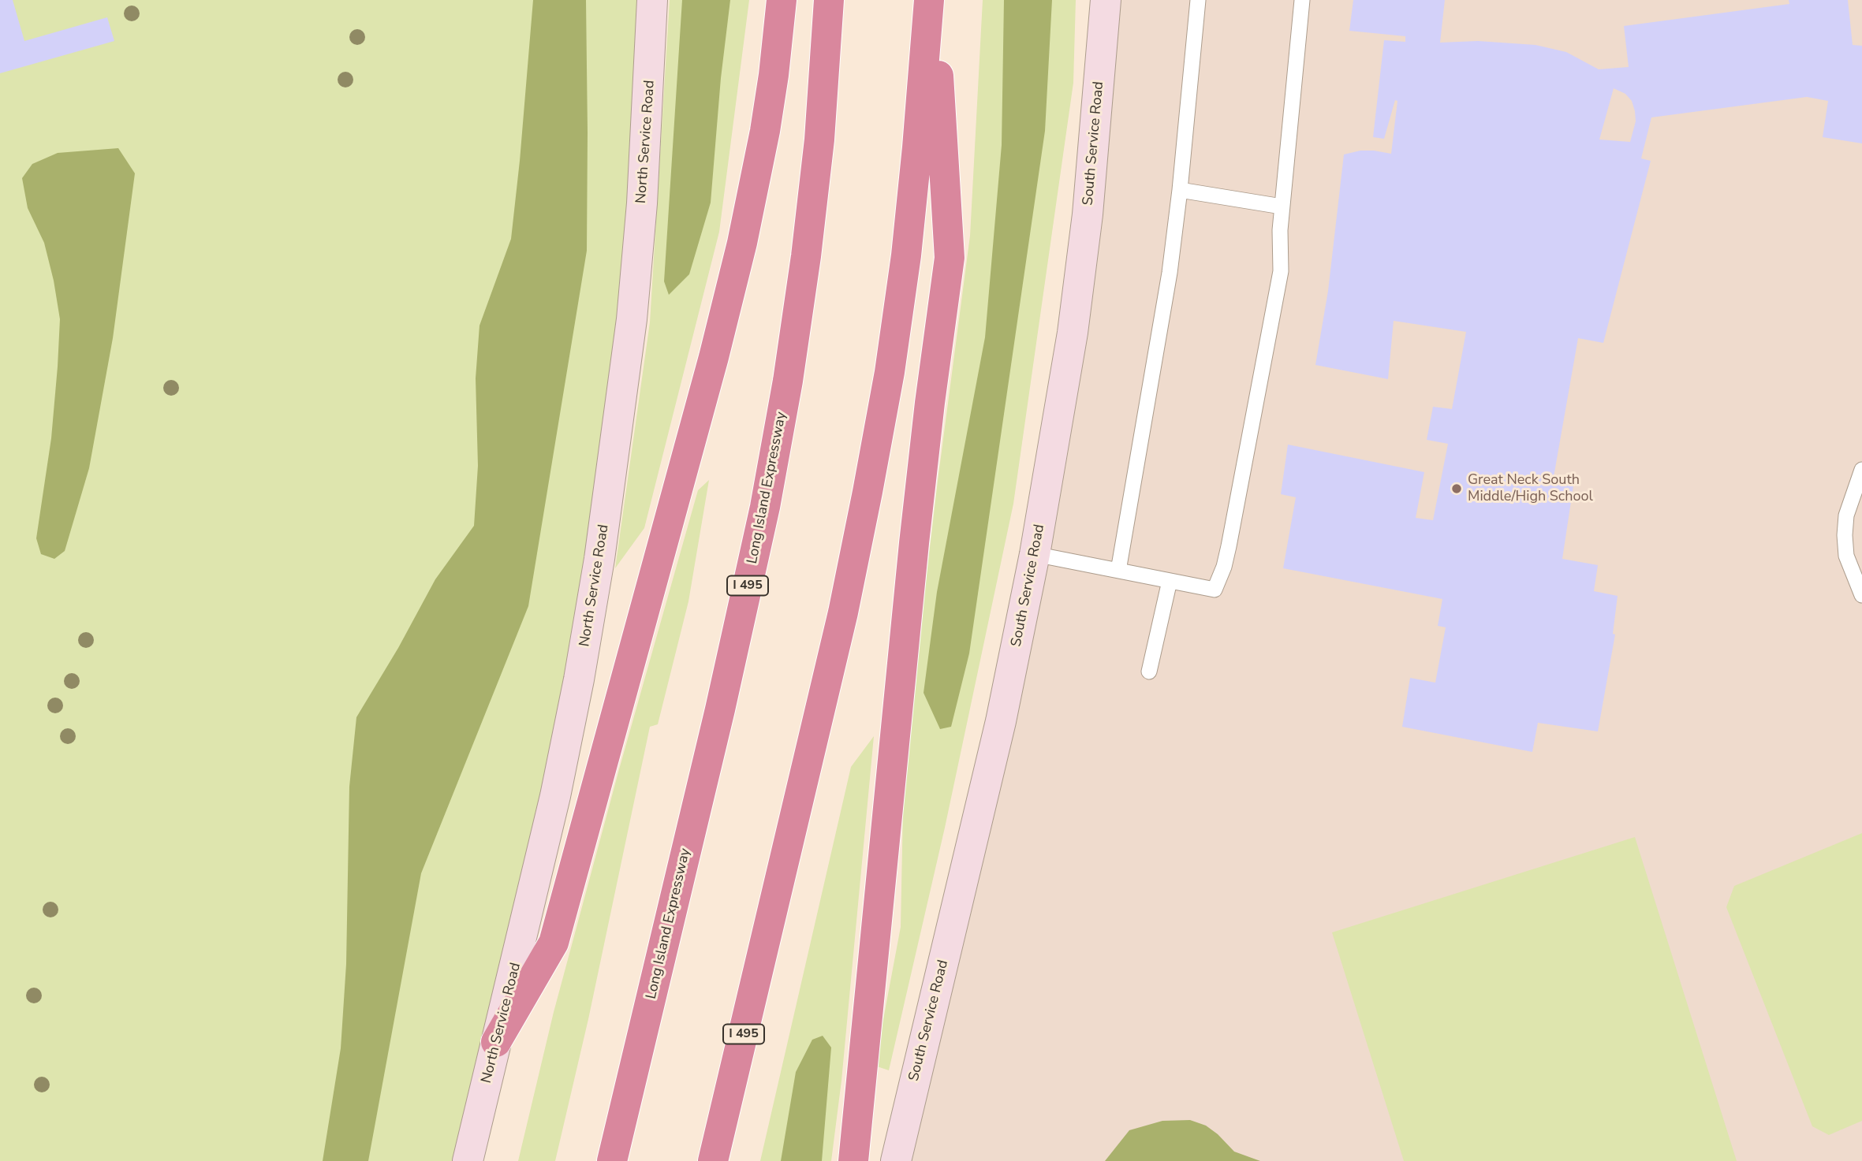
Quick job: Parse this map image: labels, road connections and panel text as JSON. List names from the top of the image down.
{
  "streets": {
    "highway": ["Long Island Expressway", "I 495"],
    "main road": ["North Service Road", "South Service Road"]
  },
  "places": ["Great Neck South Middle/High School"]
}
